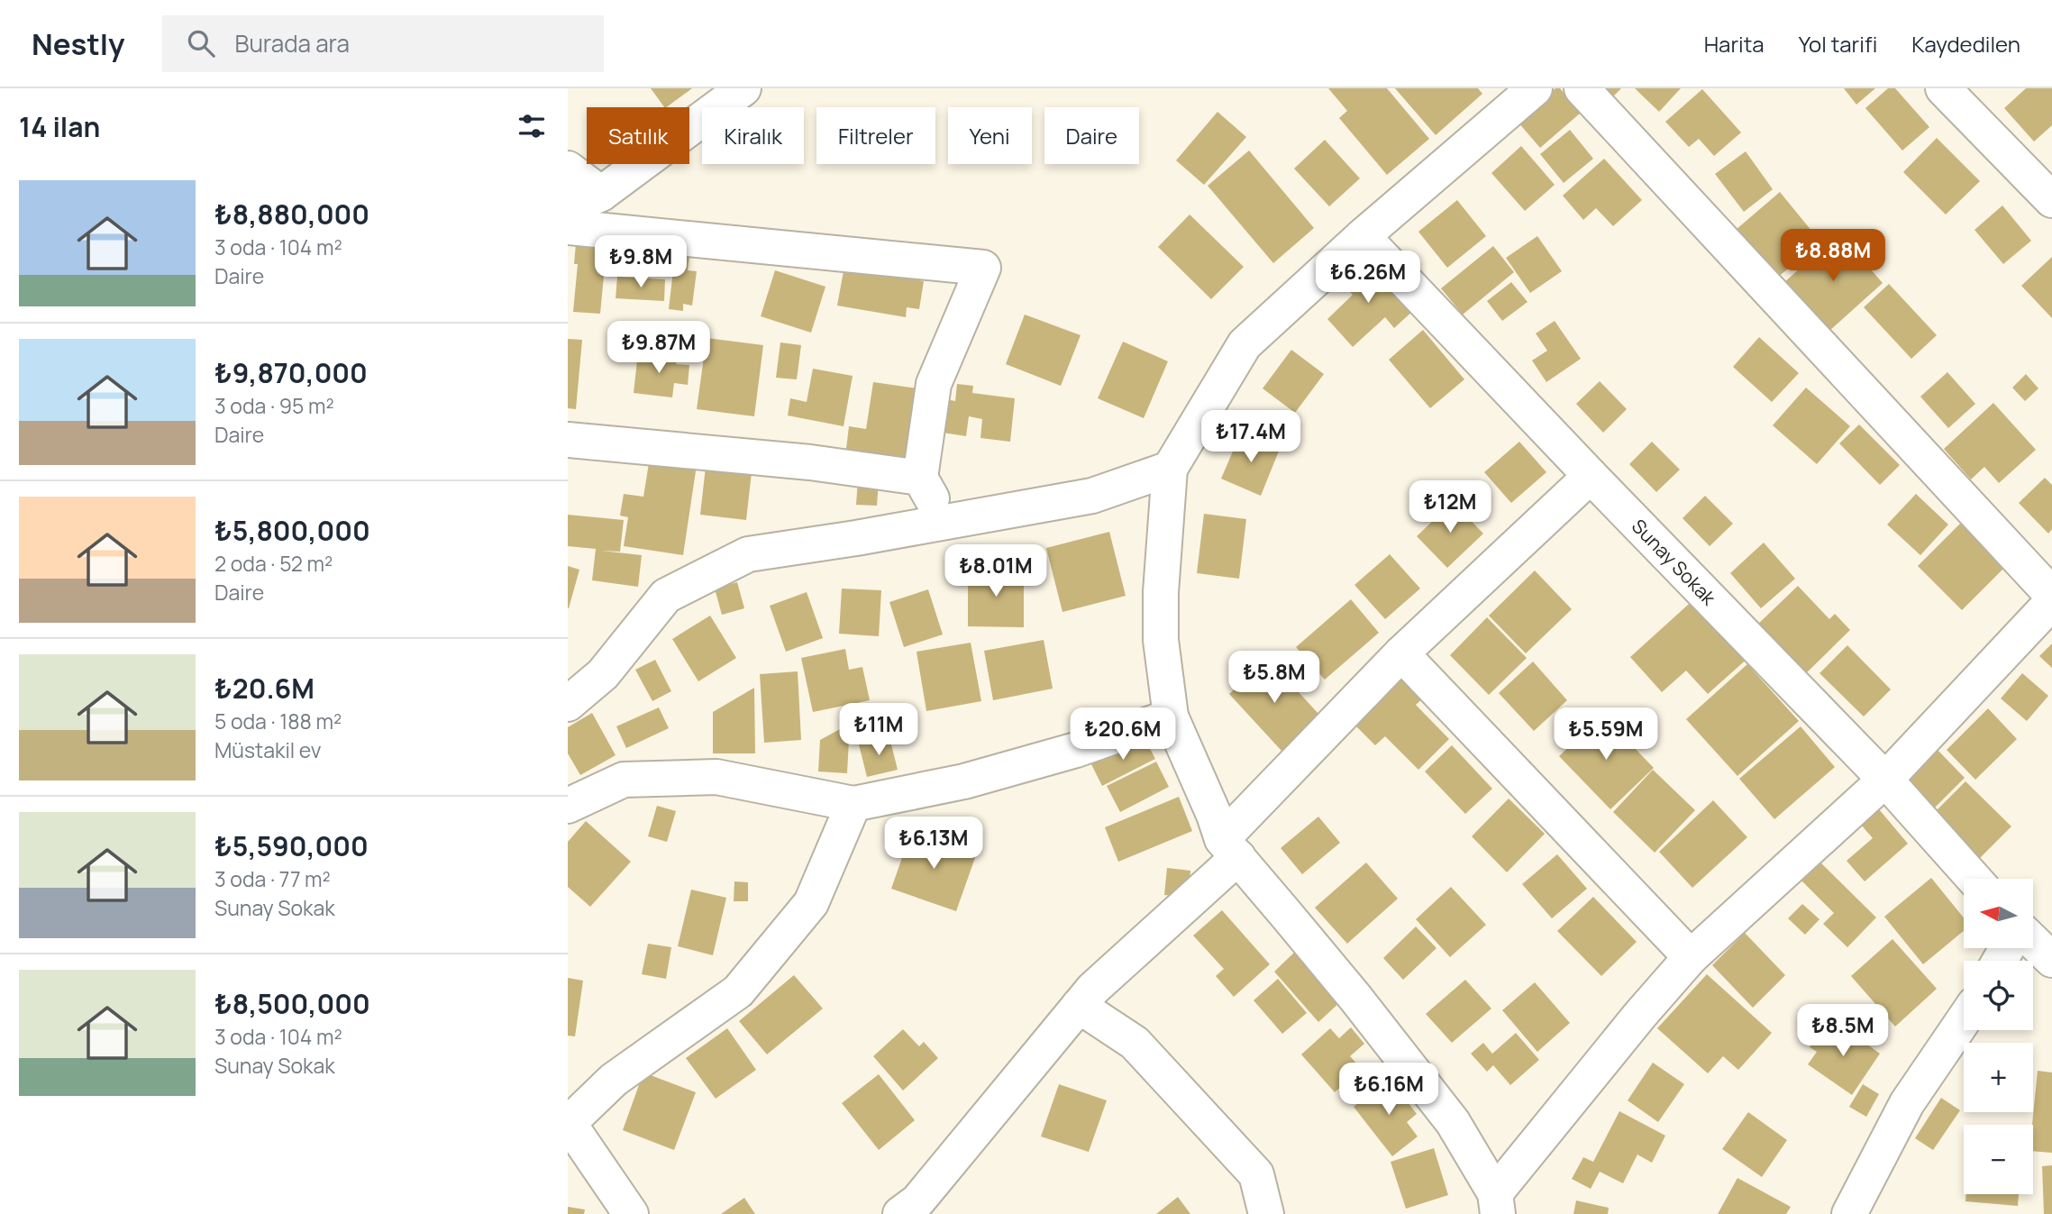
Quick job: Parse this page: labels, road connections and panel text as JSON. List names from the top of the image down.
{
  "streets": {
    "street": ["Sunay Sokak"]
  },
  "north": "left",
  "page": {
    "header": "Nestly",
    "search": "Burada ara",
    "nav": ["Harita", "Yol tarifi", "Kaydedilen"],
    "heading": "14 ilan",
    "chip": [
      "Satılık",
      "Kiralık",
      "Filtreler",
      "Yeni",
      "Daire"
    ],
    "list": [
      {
        "name": "₺8,880,000",
        "note": "3 oda · 104 m² · Daire"
      },
      {
        "name": "₺9,870,000",
        "note": "3 oda · 95 m² · Daire"
      },
      {
        "name": "₺5,800,000",
        "note": "2 oda · 52 m² · Daire"
      },
      {
        "name": "₺20.6M",
        "note": "5 oda · 188 m² · Müstakil ev"
      },
      {
        "name": "₺5,590,000",
        "note": "3 oda · 77 m² · Sunay Sokak"
      },
      {
        "name": "₺8,500,000",
        "note": "3 oda · 104 m² · Sunay Sokak"
      }
    ],
    "price": [
      "₺8.88M",
      "₺9.8M",
      "₺6.26M",
      "₺9.87M",
      "₺17.4M",
      "₺12M",
      "₺8.01M",
      "₺5.8M",
      "₺11M",
      "₺20.6M",
      "₺5.59M",
      "₺6.13M",
      "₺8.5M",
      "₺6.16M"
    ],
    "map_buttons": ["+", "−"]
  }
}
